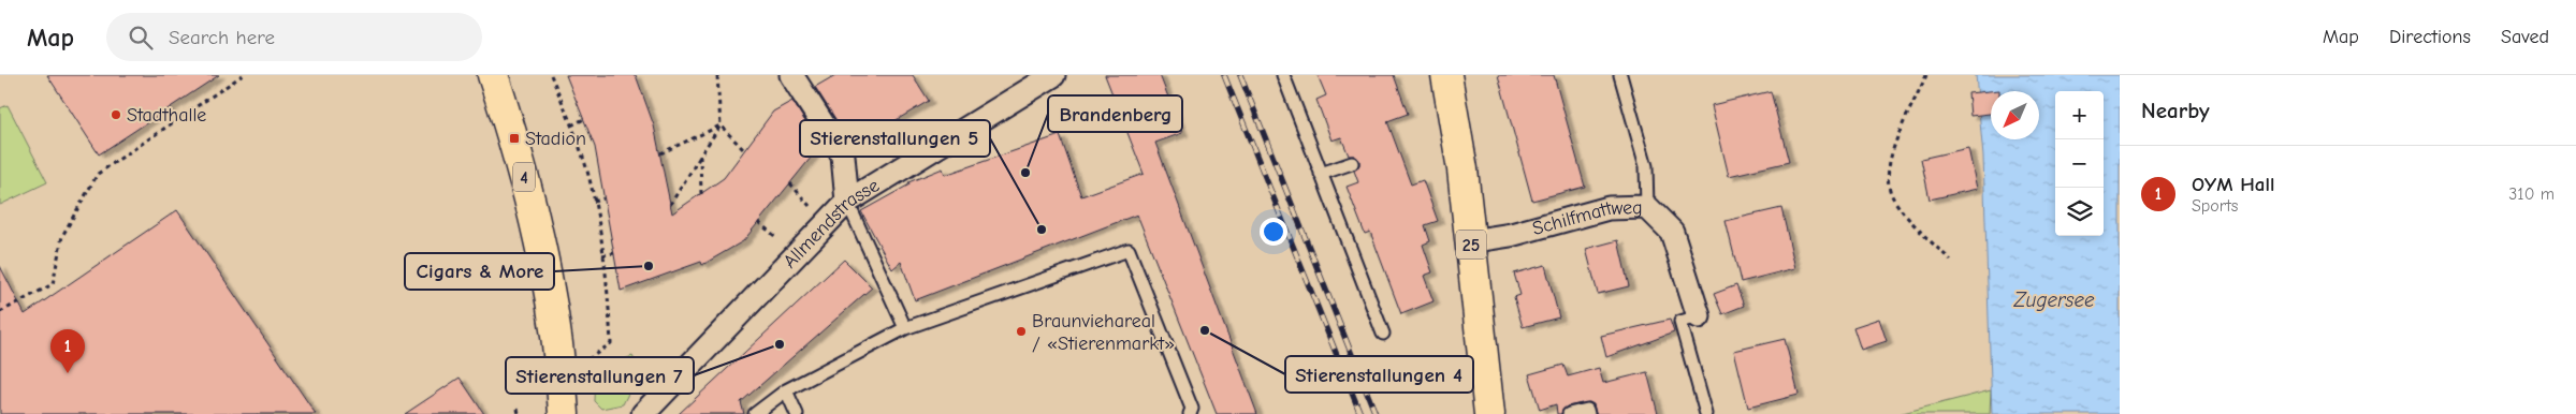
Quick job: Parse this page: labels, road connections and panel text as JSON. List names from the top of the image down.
{
  "streets": {
    "main road": ["4", "25"],
    "street": ["Schilfmattweg", "Allmendstrasse"]
  },
  "crossings": [
    ["Schilfmattweg", "25"]
  ],
  "water": ["Zugersee"],
  "places": {
    "other": [
      "Stadthalle",
      "Brandenberg",
      "Stierenstallungen 5",
      "Cigars & More",
      "Stierenstallungen 4",
      "Braunviehareal / «Stierenmarkt»",
      "Stierenstallungen 7"
    ],
    "transit": ["Stadion"]
  },
  "north": "bottom left",
  "page": {
    "header": "Map",
    "search": "Search here",
    "nav": ["Map", "Directions", "Saved"],
    "heading": "Nearby",
    "map_buttons": ["+", "−"],
    "list": [
      {
        "mark": "1",
        "name": "OYM Hall",
        "note": "Sports",
        "value": "310 m"
      }
    ],
    "pins": "1"
  }
}
